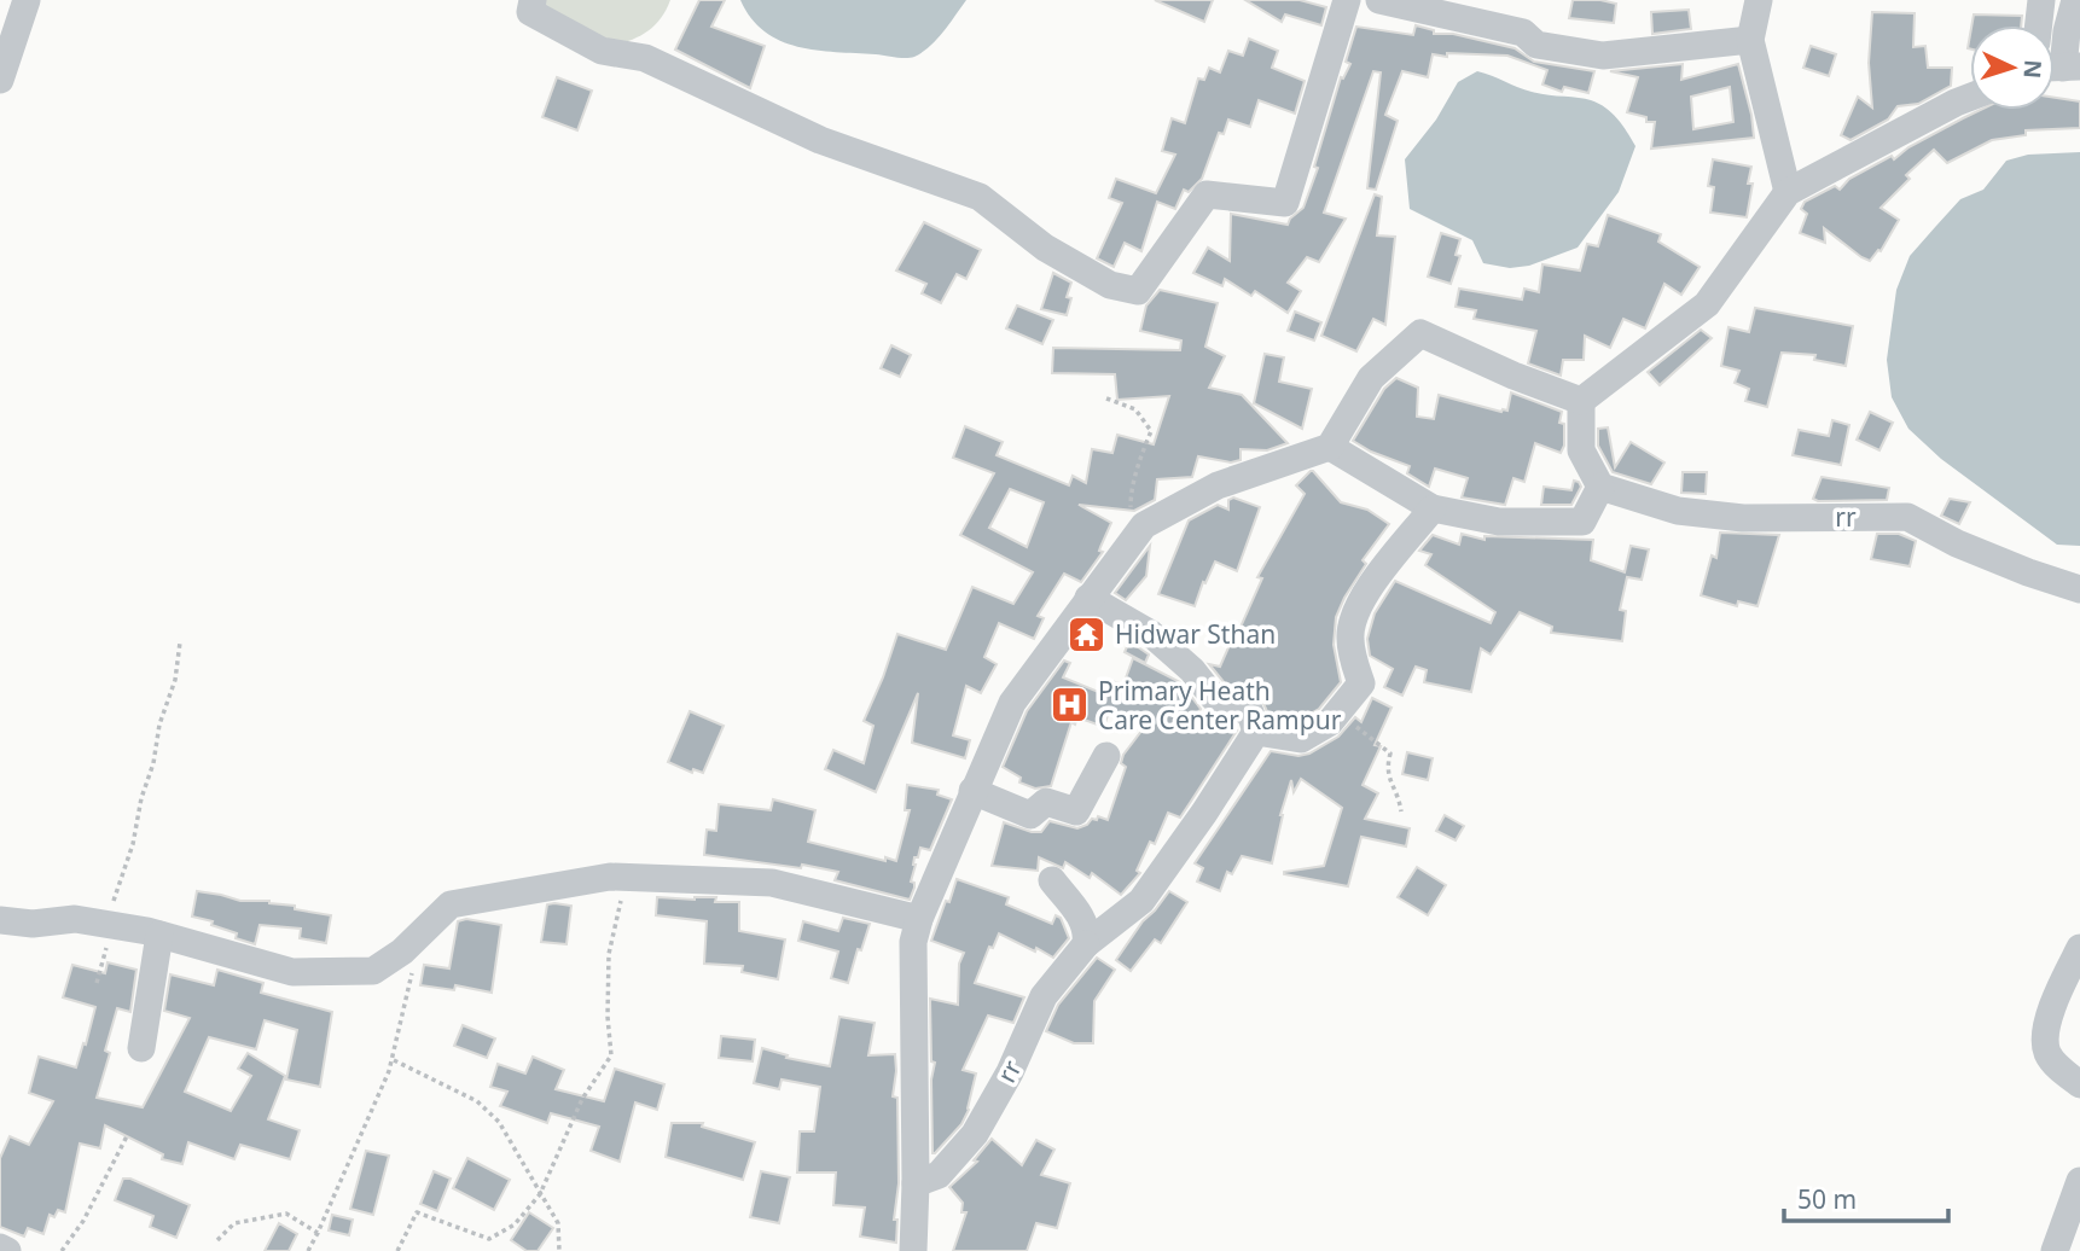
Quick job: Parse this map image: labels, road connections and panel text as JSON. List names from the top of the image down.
{
  "streets": {
    "street": ["rr"]
  },
  "places": {
    "temple": ["Hidwar Sthan"],
    "hospital": ["Primary Heath Care Center Rampur"]
  },
  "scale_bar": "50 m",
  "north": "right"
}
